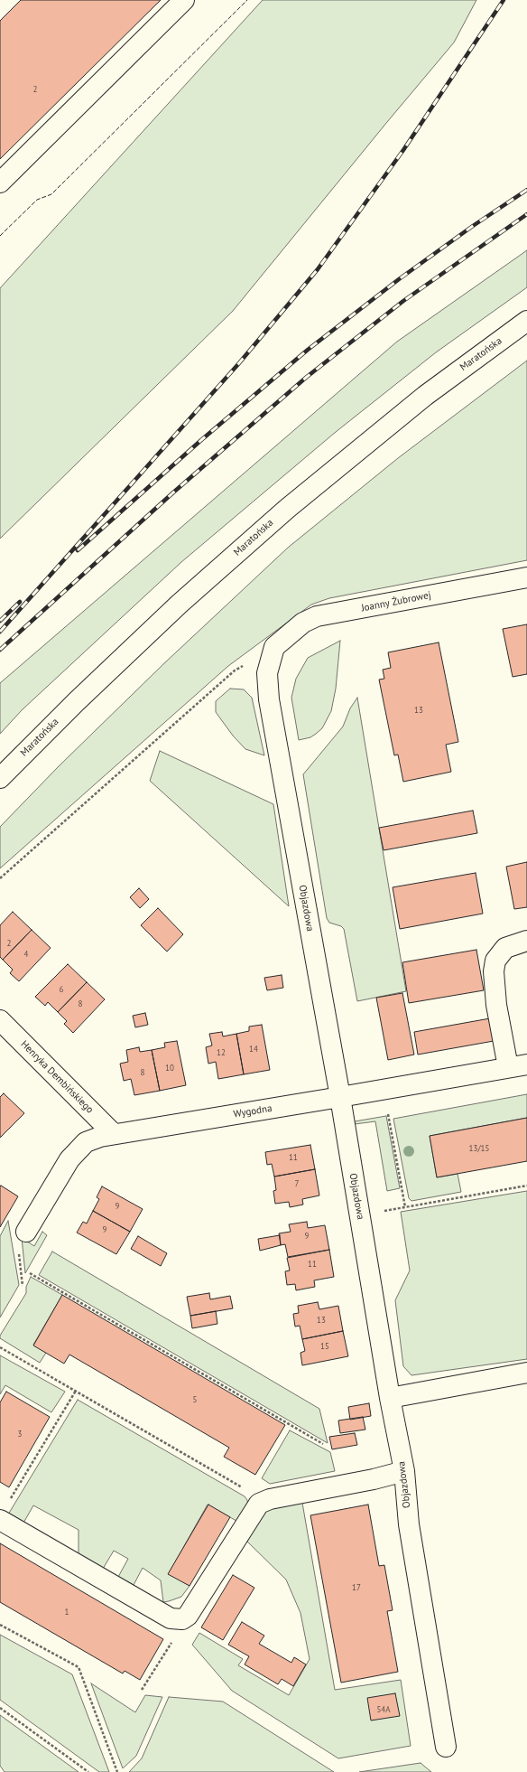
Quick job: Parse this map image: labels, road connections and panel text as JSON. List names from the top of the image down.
{
  "streets": {
    "street": [
      "Maratońska",
      "Joanny Żubrowej",
      "Objazdowa",
      "Henryka Dembińskiego",
      "Wygodna"
    ]
  },
  "crossings": [
    ["Joanny Żubrowej", "Objazdowa"],
    ["Objazdowa", "Wygodna"],
    ["Henryka Dembińskiego", "Wygodna"]
  ],
  "house_numbers": [
    "2",
    "13",
    "2",
    "4",
    "6",
    "8",
    "14",
    "12",
    "10",
    "8",
    "13/15",
    "11",
    "7",
    "9",
    "9",
    "9",
    "11",
    "13",
    "15",
    "5",
    "3",
    "17",
    "1",
    "54A"
  ]
}
